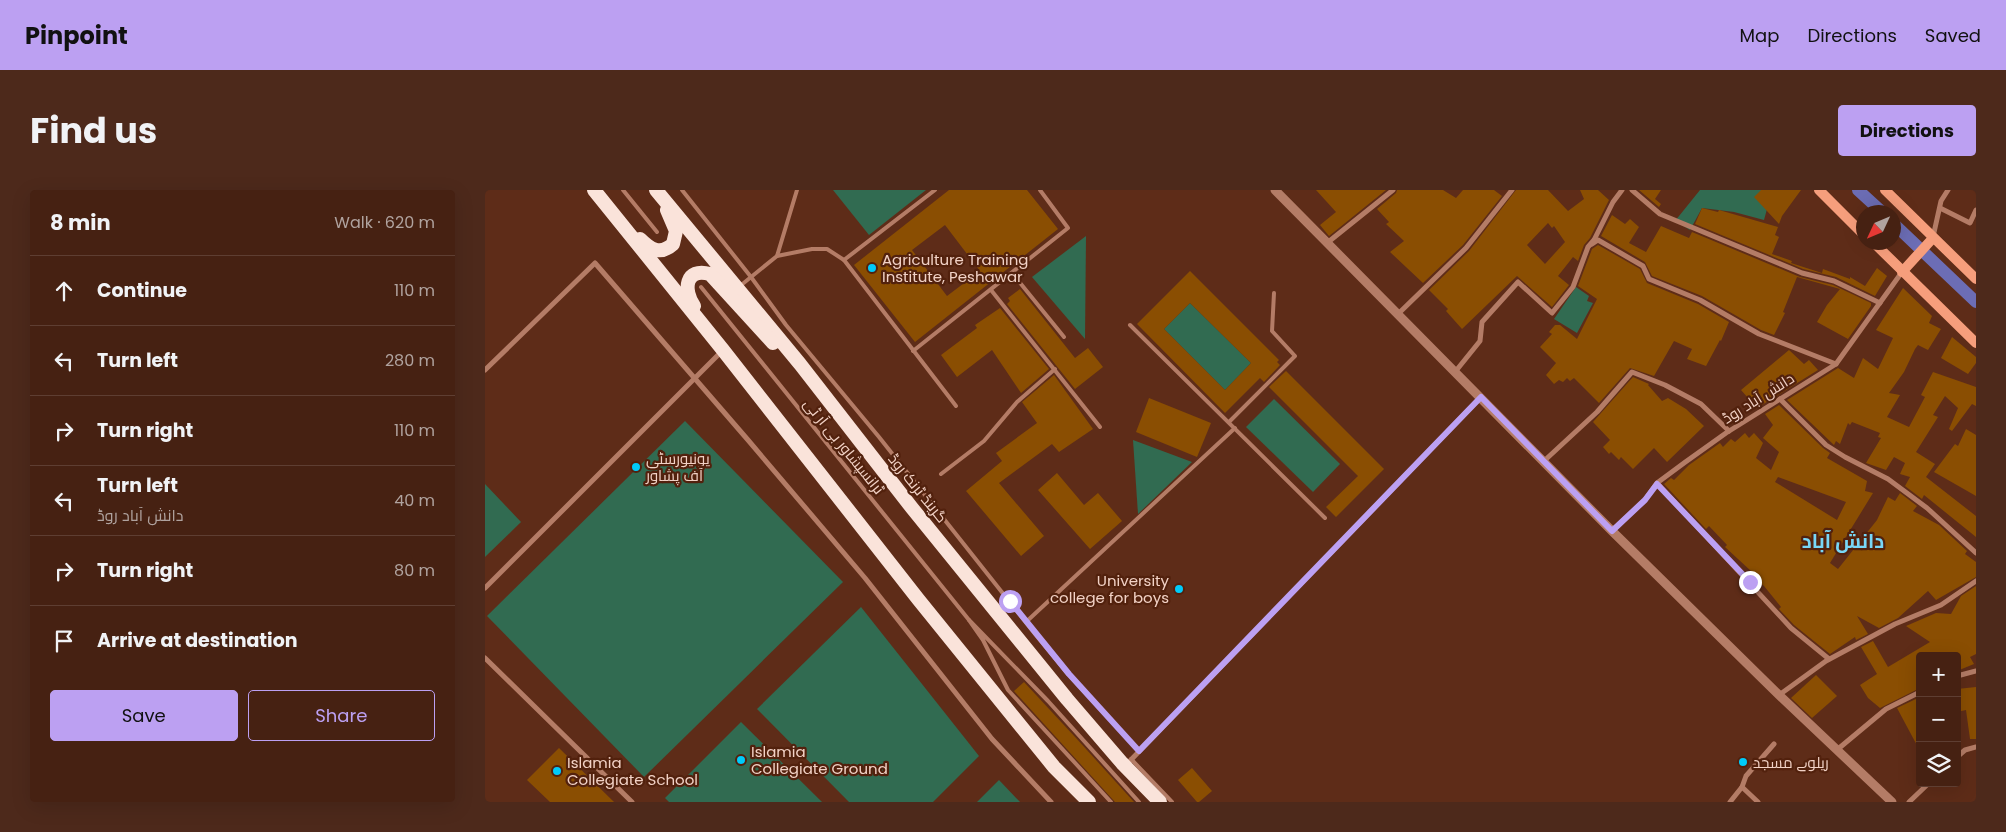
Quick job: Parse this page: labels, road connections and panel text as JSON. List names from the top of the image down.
{
  "streets": {
    "highway": ["گرینڈ ٹرنک روڈ"],
    "street": ["دانش آباد روڈ"],
    "lane": ["ٹرانسپشاور بی آر ٹی"]
  },
  "districts": ["دانش آباد"],
  "places": [
    "Agriculture Training Institute, Peshawar",
    "یونیورسٹی آف پشاور",
    "University college for boys",
    "Islamia Collegiate Ground",
    "ریلوے مسجد",
    "Islamia Collegiate School"
  ],
  "north": "bottom left",
  "page": {
    "header": "Pinpoint",
    "nav": ["Map", "Directions", "Saved"],
    "title": "Find us",
    "buttons": [
      "Directions",
      ["Save", "Share"]
    ],
    "heading": ["8 min", "Walk · 620 m"],
    "list": [
      ["Continue", "110 m"],
      ["Turn left", "280 m"],
      ["Turn right", "110 m"],
      ["Turn left", "دانش آباد روڈ", "40 m"],
      ["Turn right", "80 m"],
      "Arrive at destination"
    ],
    "map_buttons": ["+", "−"]
  }
}
